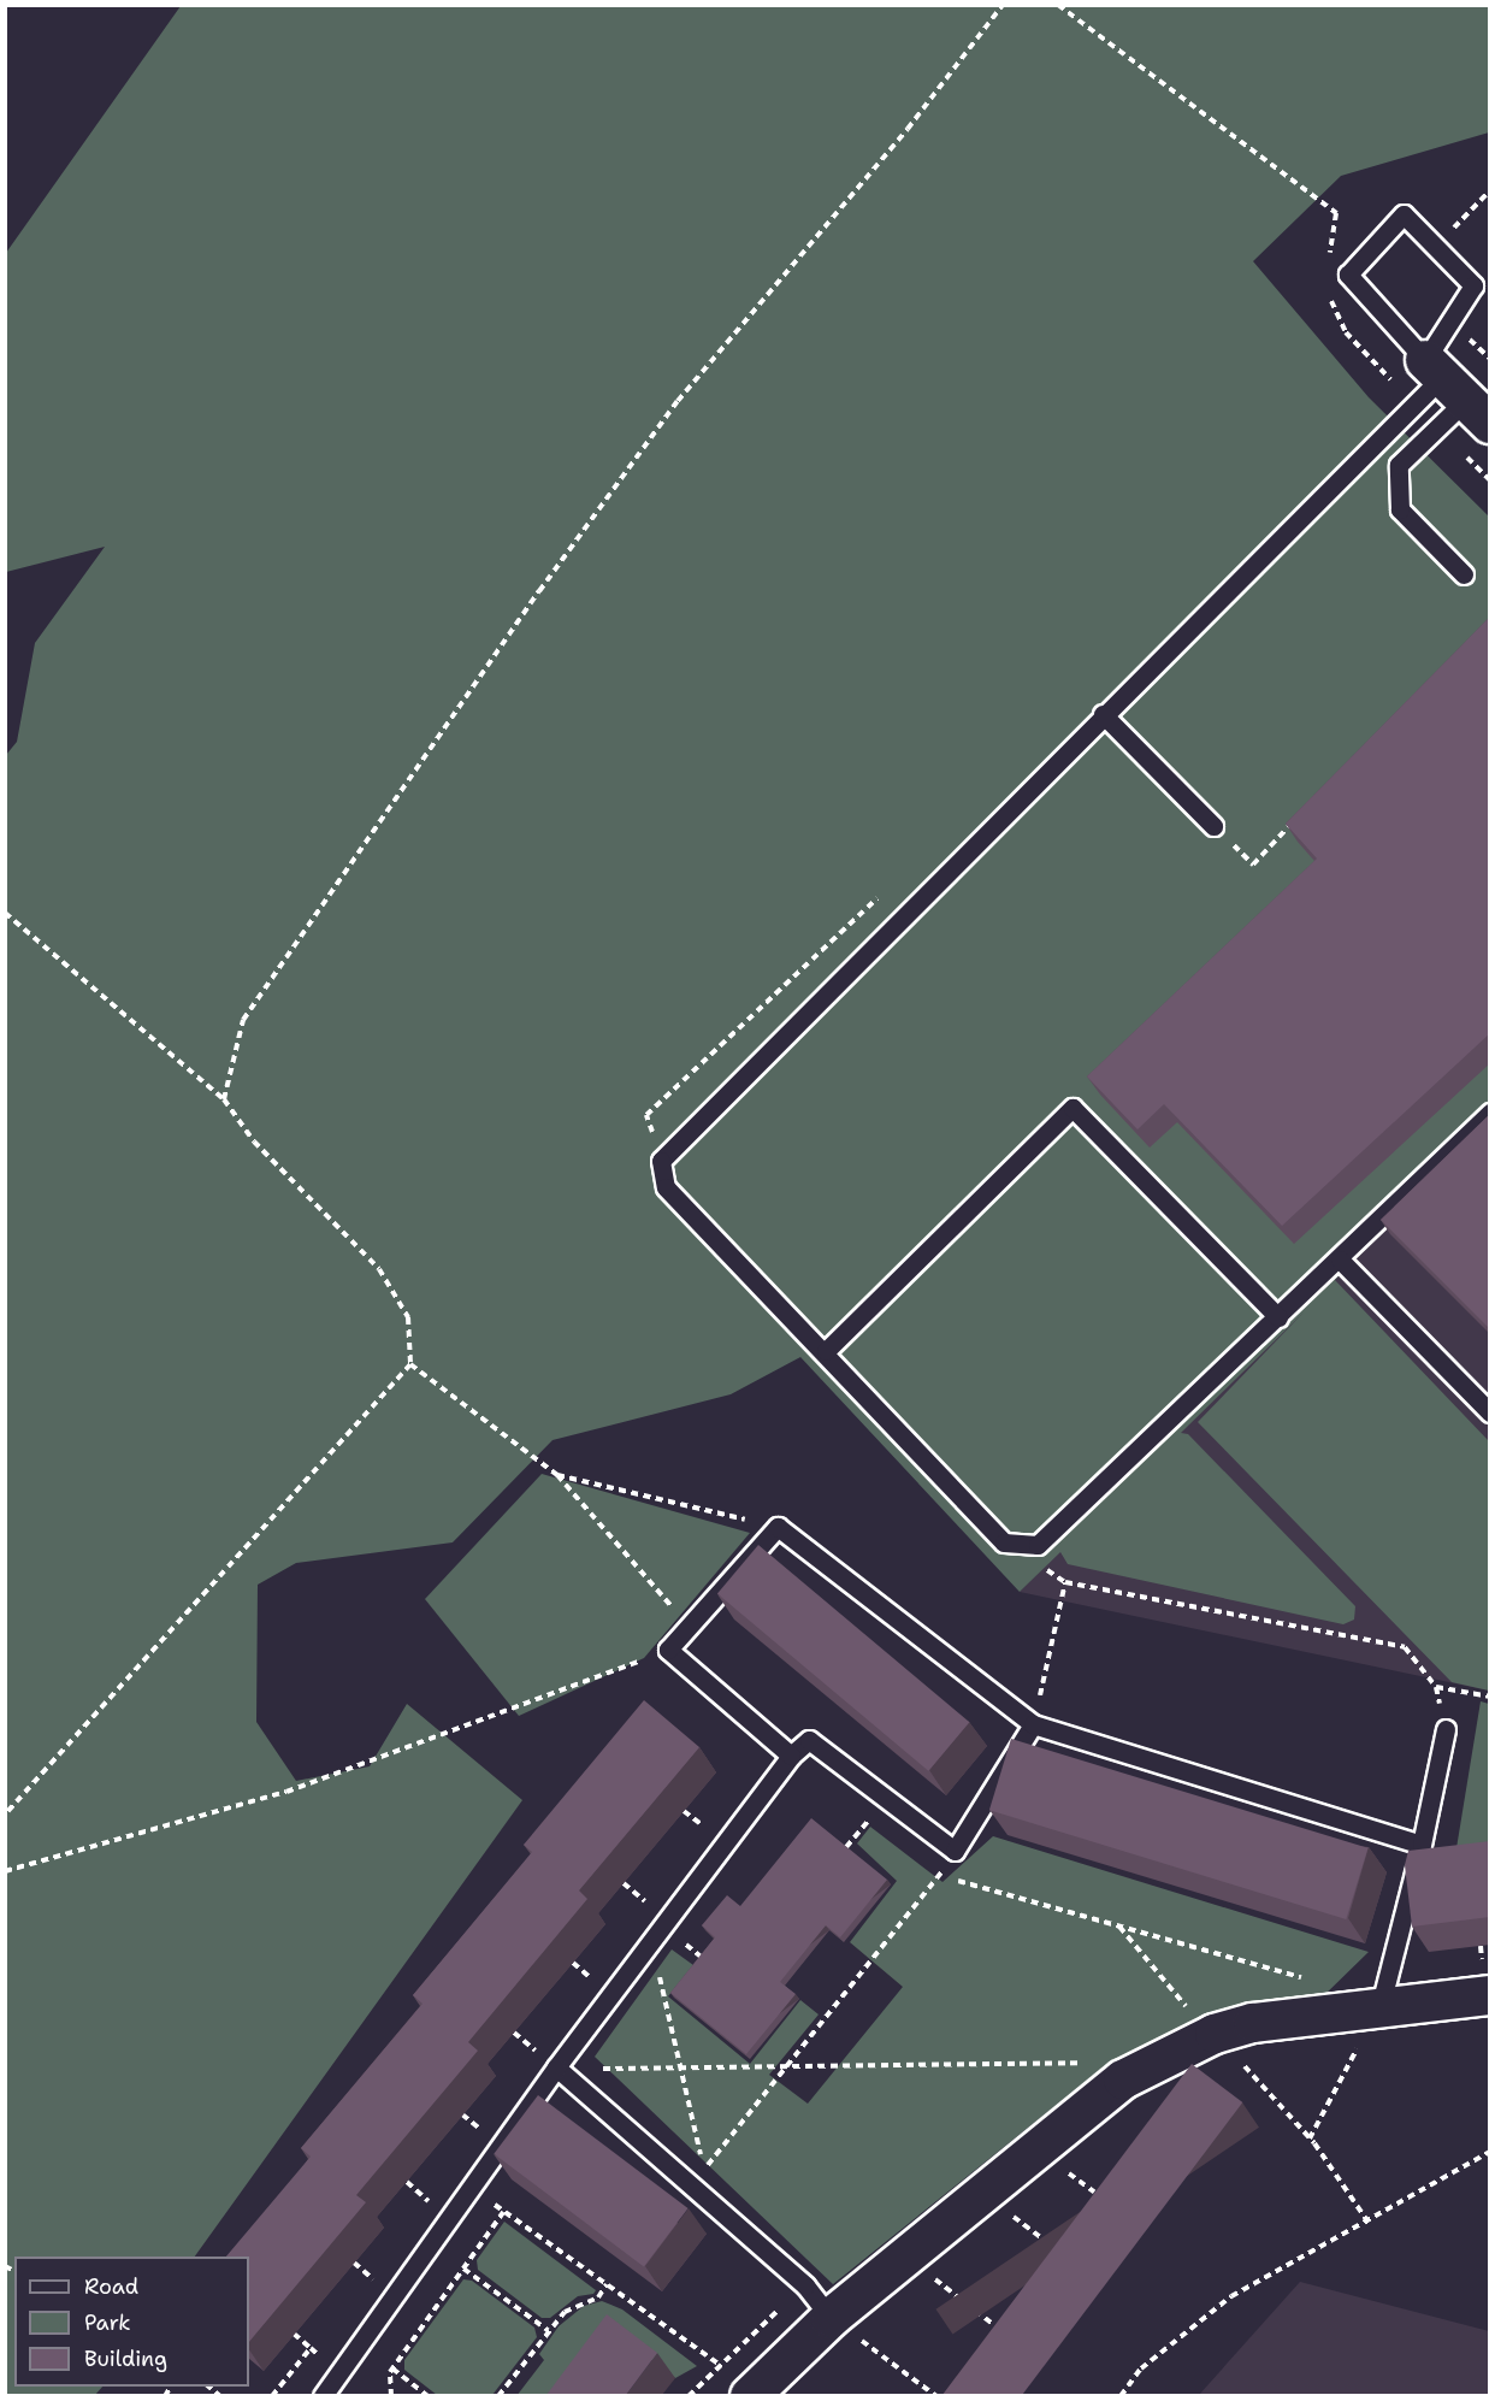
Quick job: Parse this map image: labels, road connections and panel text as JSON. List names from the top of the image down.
{
  "legend": ["Road", "Park", "Building"]
}
